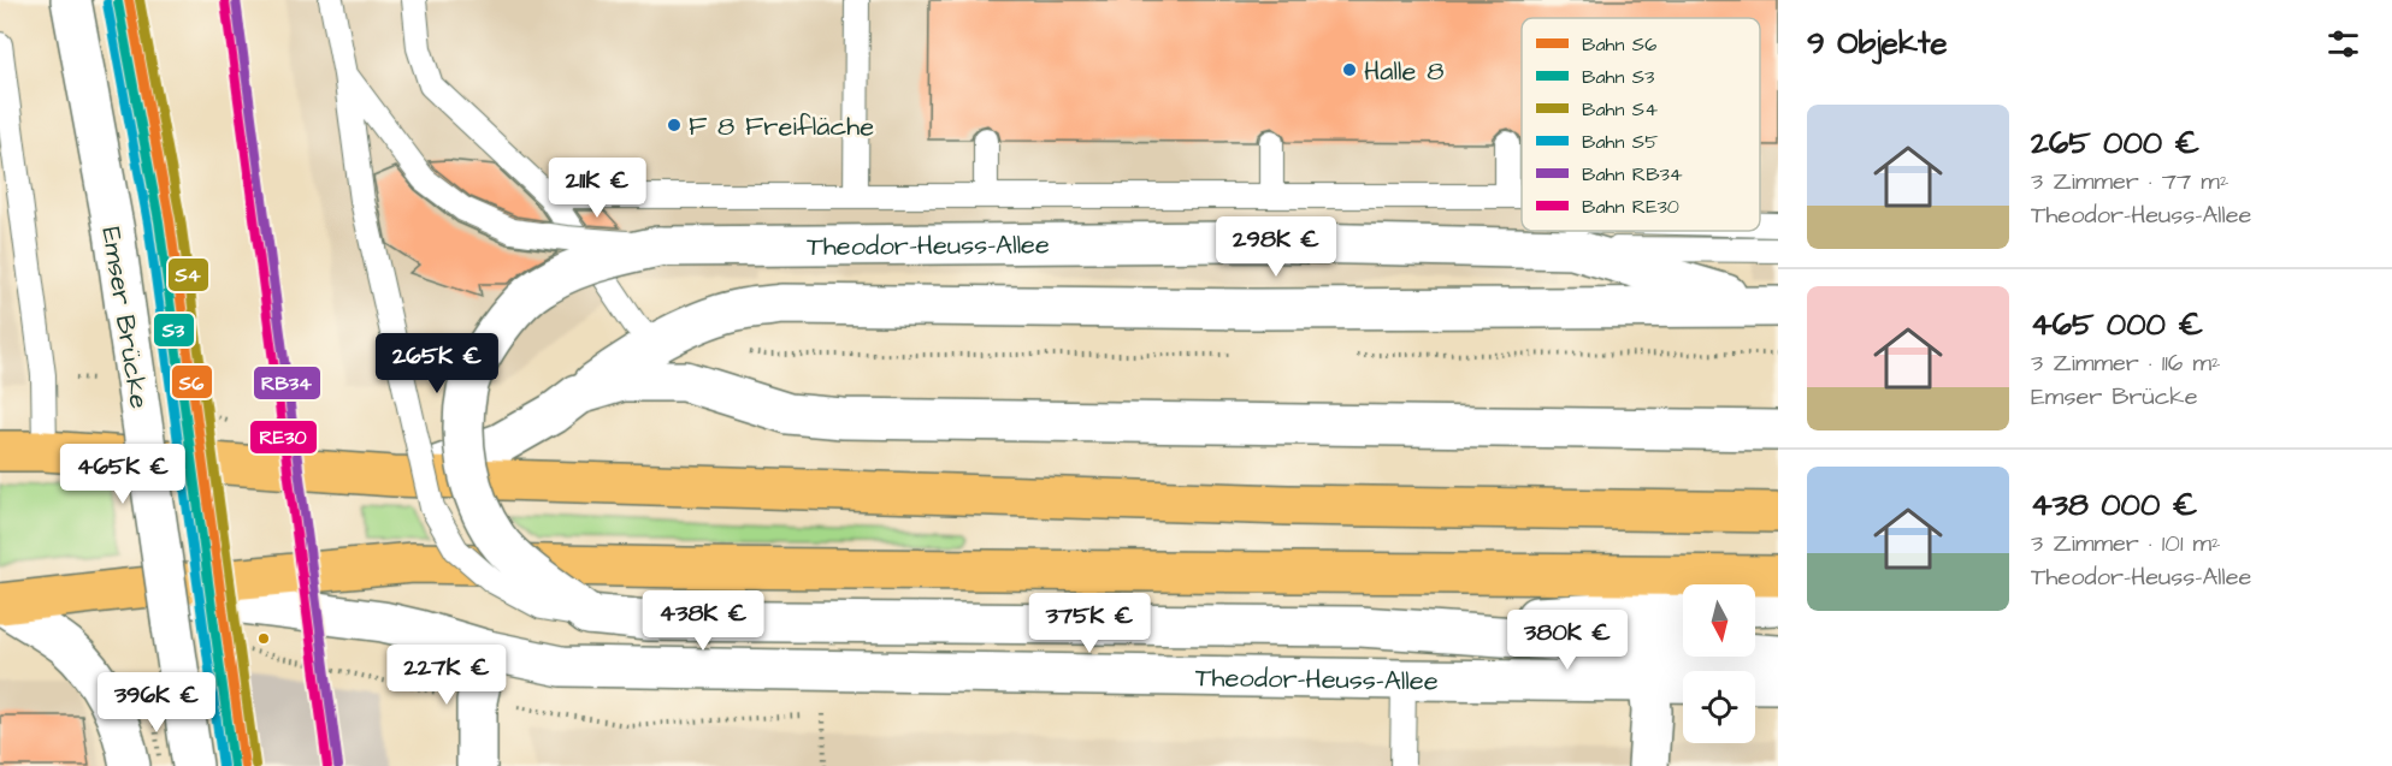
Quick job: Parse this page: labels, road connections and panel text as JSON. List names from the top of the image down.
{
  "streets": {
    "main road": ["Theodor-Heuss-Allee"],
    "street": ["Emser Brücke"]
  },
  "places": ["Halle 8", "F 8 Freifläche"],
  "lines": [
    "rail line S6",
    "rail line S4",
    "rail line RB34",
    "rail line RE30",
    "rail line S3",
    "rail line S5"
  ],
  "legend": [
    "Bahn S6",
    "Bahn S3",
    "Bahn S4",
    "Bahn S5",
    "Bahn RB34",
    "Bahn RE30"
  ],
  "north": "bottom",
  "page": {
    "heading": "9 Objekte",
    "list": [
      {
        "name": "265 000 €",
        "note": "3 Zimmer · 77 m² · Theodor-Heuss-Allee"
      },
      {
        "name": "465 000 €",
        "note": "3 Zimmer · 116 m² · Emser Brücke"
      },
      {
        "name": "438 000 €",
        "note": "3 Zimmer · 101 m² · Theodor-Heuss-Allee"
      }
    ],
    "price": [
      "211K €",
      "298K €",
      "265K €",
      "465K €",
      "438K €",
      "375K €",
      "380K €",
      "227K €",
      "396K €"
    ]
  }
}
